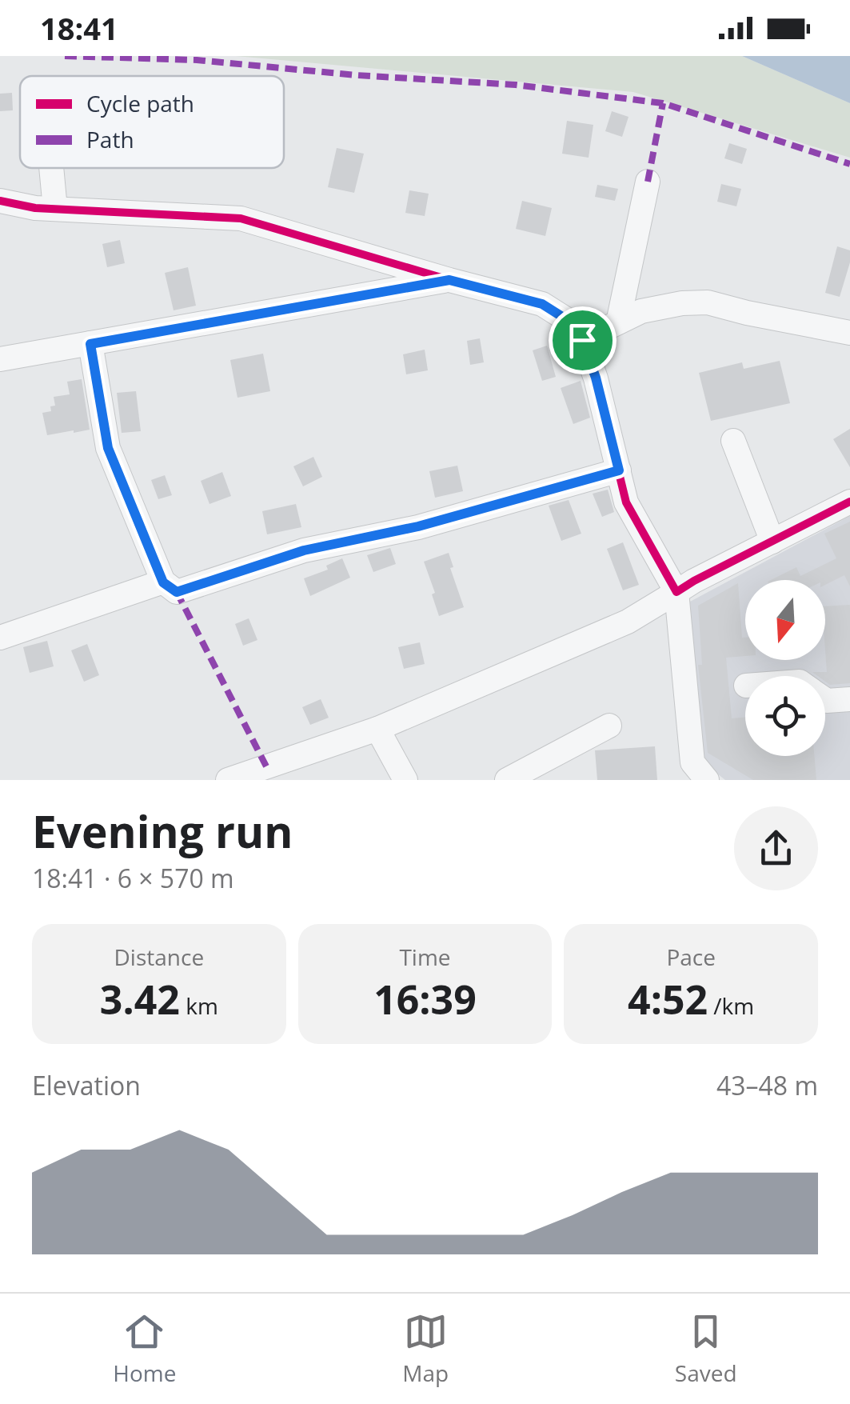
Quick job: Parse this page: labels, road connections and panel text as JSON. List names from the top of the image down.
{
  "legend": ["Cycle path", "Path"],
  "north": "bottom",
  "page": {
    "status": "18:41",
    "heading": ["Evening run", "18:41 · 6 × 570 m"],
    "stats": [
      ["Distance", "3.42 km"],
      ["Time", "16:39"],
      ["Pace", "4:52 /km"]
    ],
    "chart": ["Elevation", "43–48 m"],
    "tabs": ["Home", "Map", "Saved"]
  }
}
